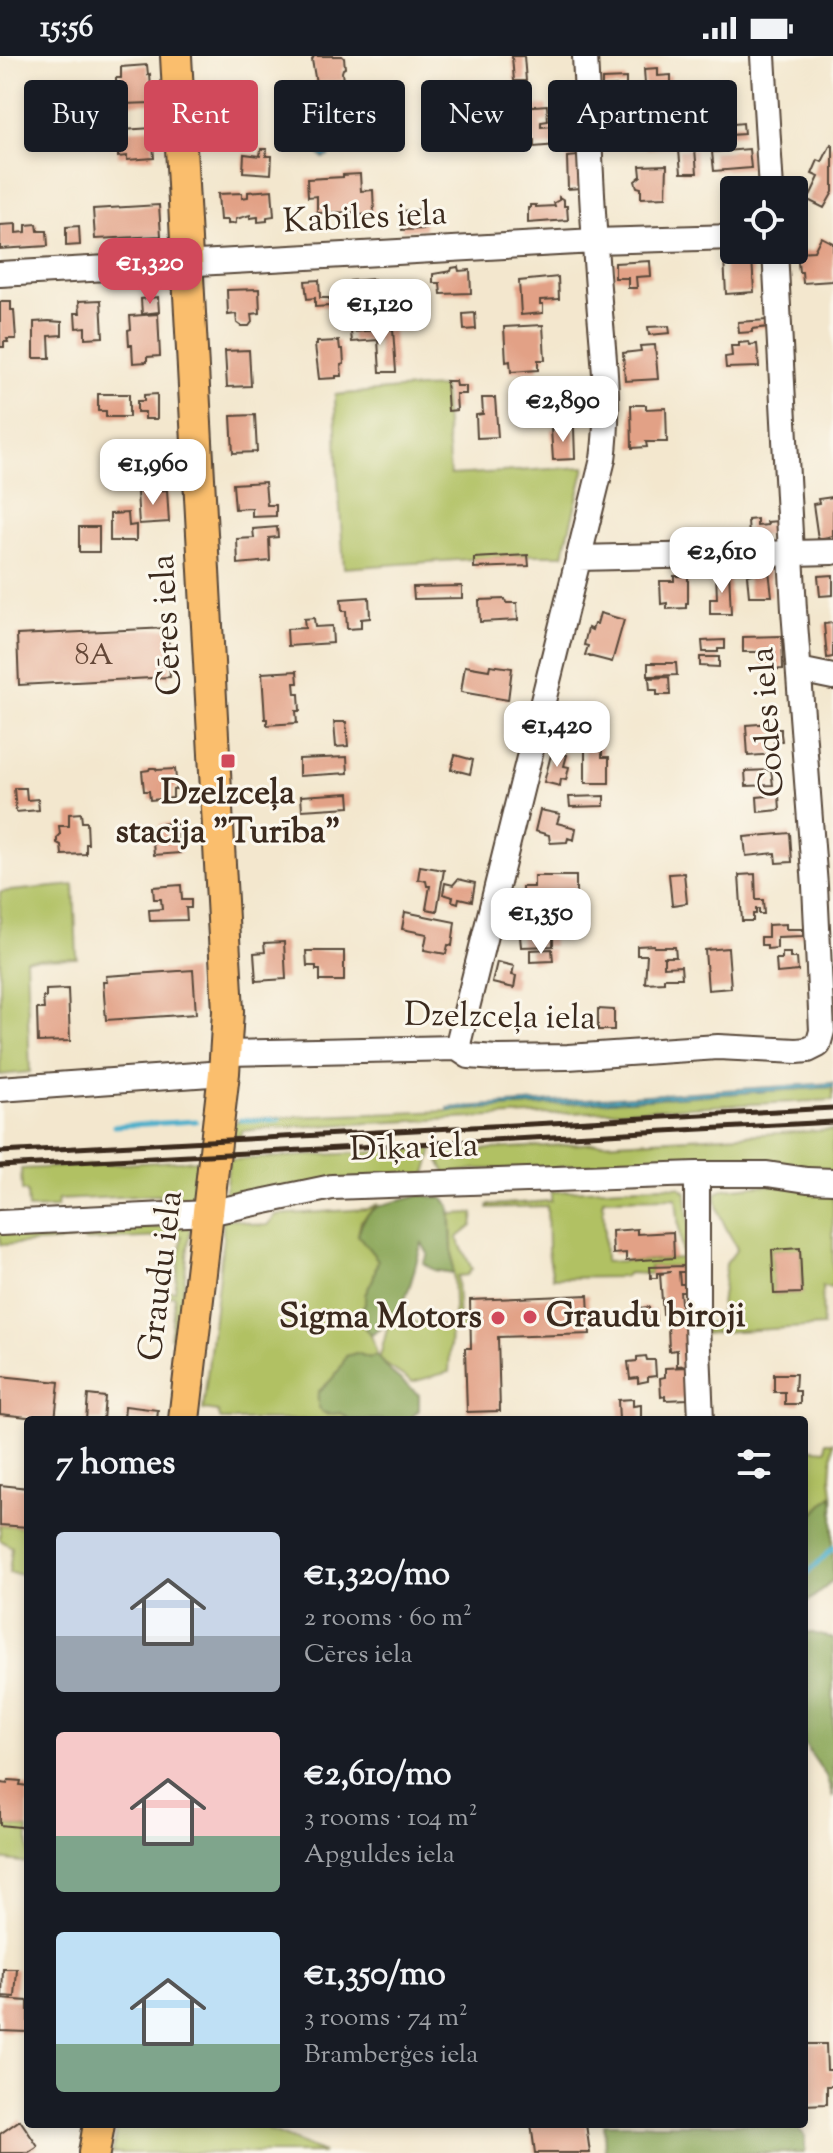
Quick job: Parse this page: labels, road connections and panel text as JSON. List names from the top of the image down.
{
  "streets": {
    "main road": ["Cēres iela", "Graudu iela"],
    "street": [
      "Kabiles iela",
      "Codes iela",
      "Dzelzceļa iela",
      "Dīķa iela"
    ]
  },
  "crossings": [
    ["Kabiles iela", "Cēres iela"],
    ["Cēres iela", "Dzelzceļa iela"],
    ["Cēres iela", "Graudu iela"],
    ["Codes iela", "Dzelzceļa iela"],
    ["Dīķa iela", "Graudu iela"]
  ],
  "places": {
    "transit": ["Dzelzceļa stacija \"Turība\""],
    "other": ["Graudu biroji", "Sigma Motors"]
  },
  "house_numbers": ["8A"],
  "page": {
    "status": "15:56",
    "chip": [
      "Buy",
      "Rent",
      "Filters",
      "New",
      "Apartment"
    ],
    "price": [
      "€1,320",
      "€1,120",
      "€2,890",
      "€1,960",
      "€2,610",
      "€1,420",
      "€1,350"
    ],
    "heading": "7 homes",
    "list": [
      {
        "name": "€1,320/mo",
        "note": "2 rooms · 60 m² · Cēres iela"
      },
      {
        "name": "€2,610/mo",
        "note": "3 rooms · 104 m² · Apguldes iela"
      },
      {
        "name": "€1,350/mo",
        "note": "3 rooms · 74 m² · Bramberģes iela"
      }
    ]
  }
}
